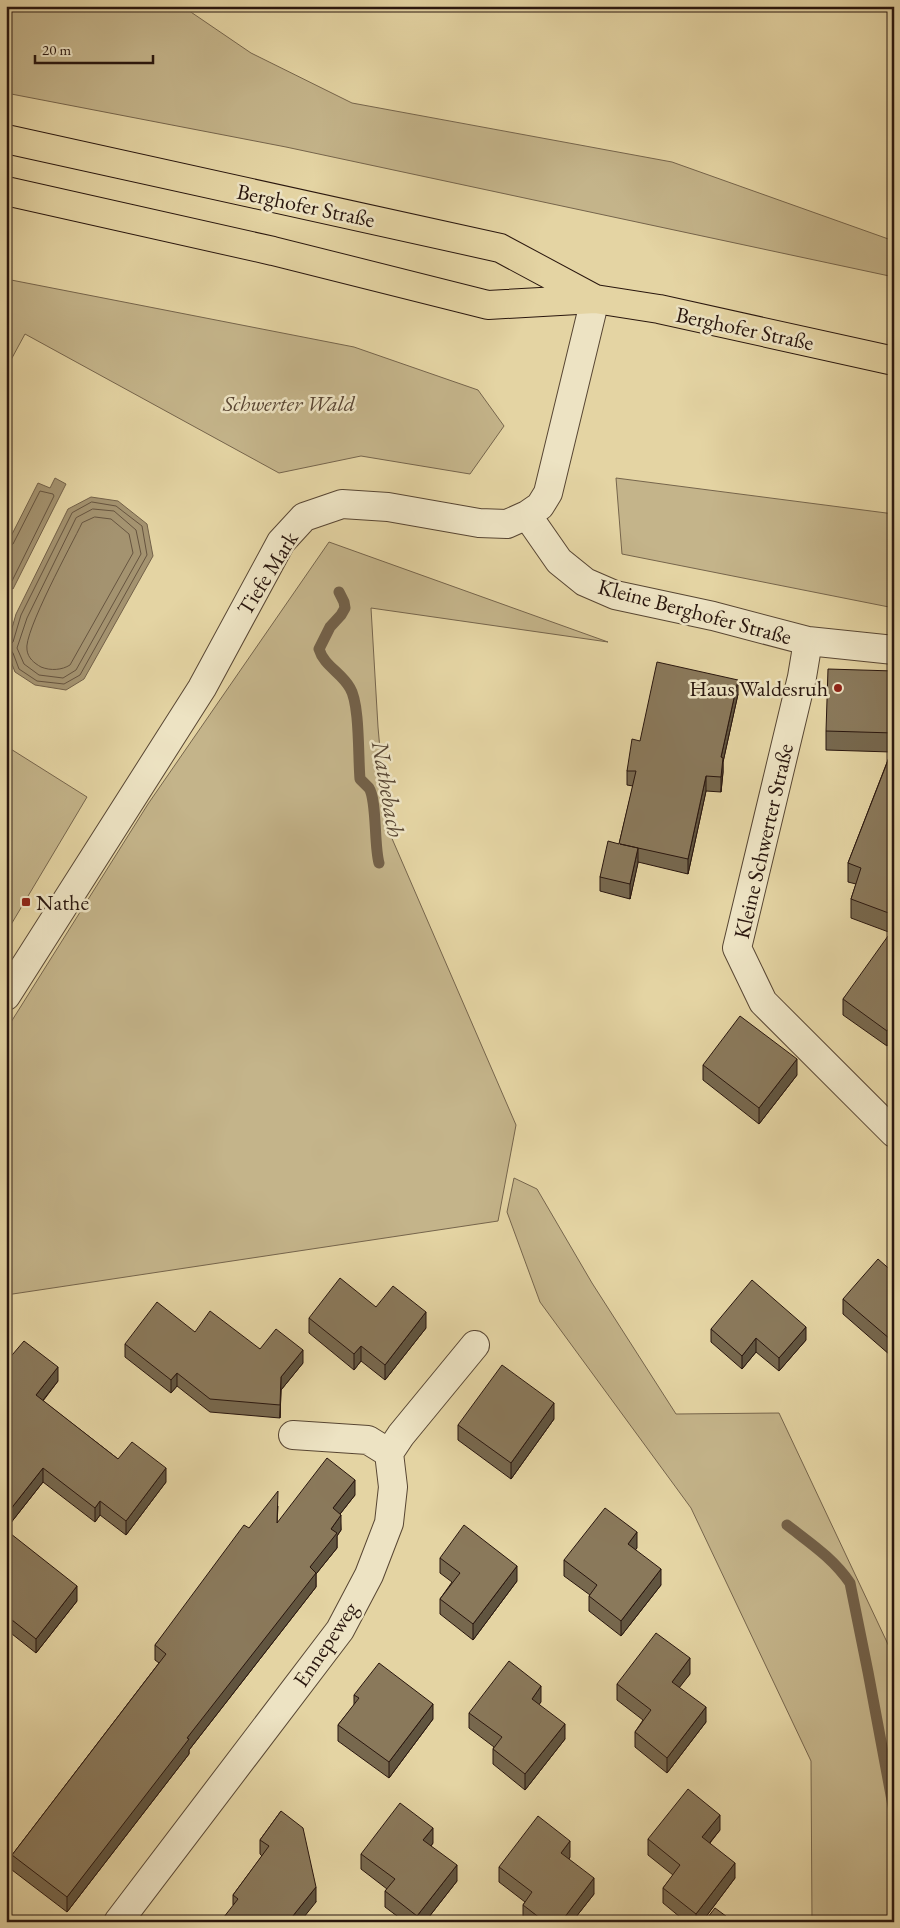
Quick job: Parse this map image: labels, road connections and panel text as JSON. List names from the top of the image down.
{
  "streets": {
    "main road": ["Berghofer Straße"],
    "street": [
      "Tiefe Mark",
      "Kleine Berghofer Straße",
      "Kleine Schwerter Straße",
      "Ennepeweg"
    ]
  },
  "crossings": [
    ["Berghofer Straße", "Tiefe Mark"],
    ["Tiefe Mark", "Kleine Berghofer Straße"],
    ["Kleine Berghofer Straße", "Kleine Schwerter Straße"]
  ],
  "water": ["Nathebach"],
  "parks": ["Schwerter Wald"],
  "places": {
    "other": ["Haus Waldesruh"],
    "transit": ["Nathe"]
  },
  "scale_bar": "20 m"
}
